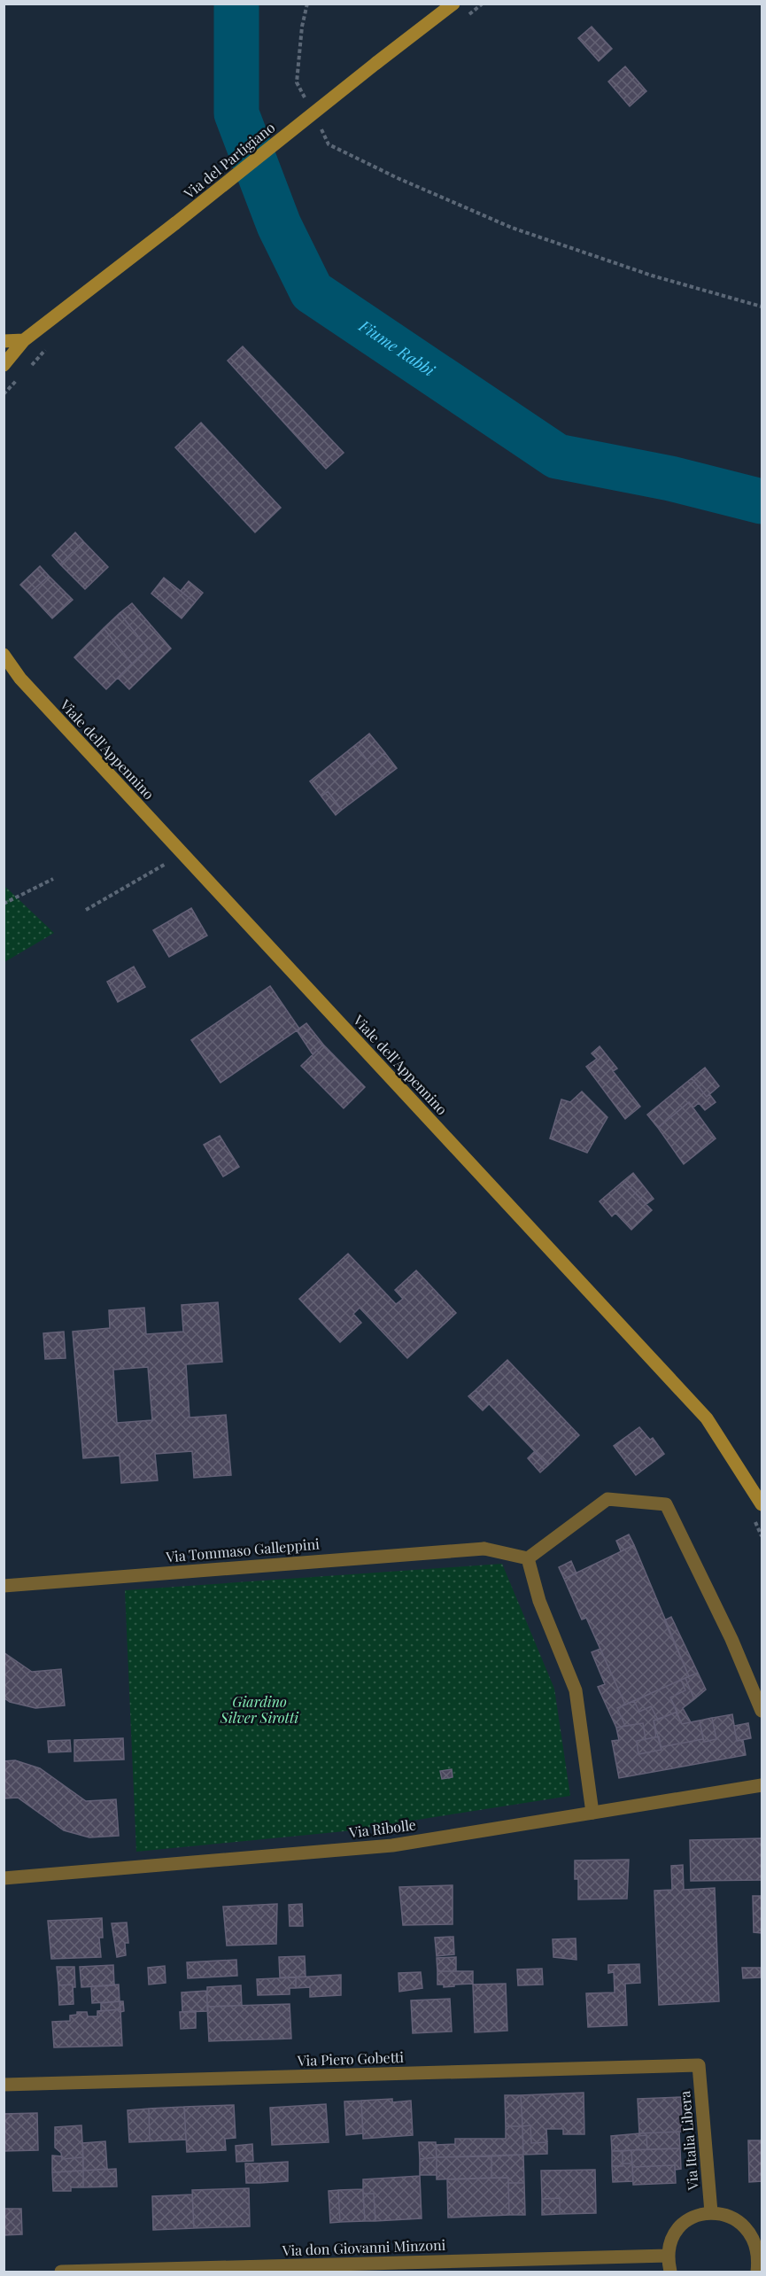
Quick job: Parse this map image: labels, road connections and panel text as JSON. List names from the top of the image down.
{
  "streets": {
    "main road": ["Via del Partigiano", "Viale dell'Appennino"],
    "street": [
      "Via Tommaso Galleppini",
      "Via Ribolle",
      "Via Piero Gobetti",
      "Via Italia Libera",
      "Via don Giovanni Minzoni"
    ]
  },
  "crossings": [
    ["Via Piero Gobetti", "Via Italia Libera"]
  ],
  "water": ["Fiume Rabbi"],
  "parks": ["Giardino Silver Sirotti"]
}
